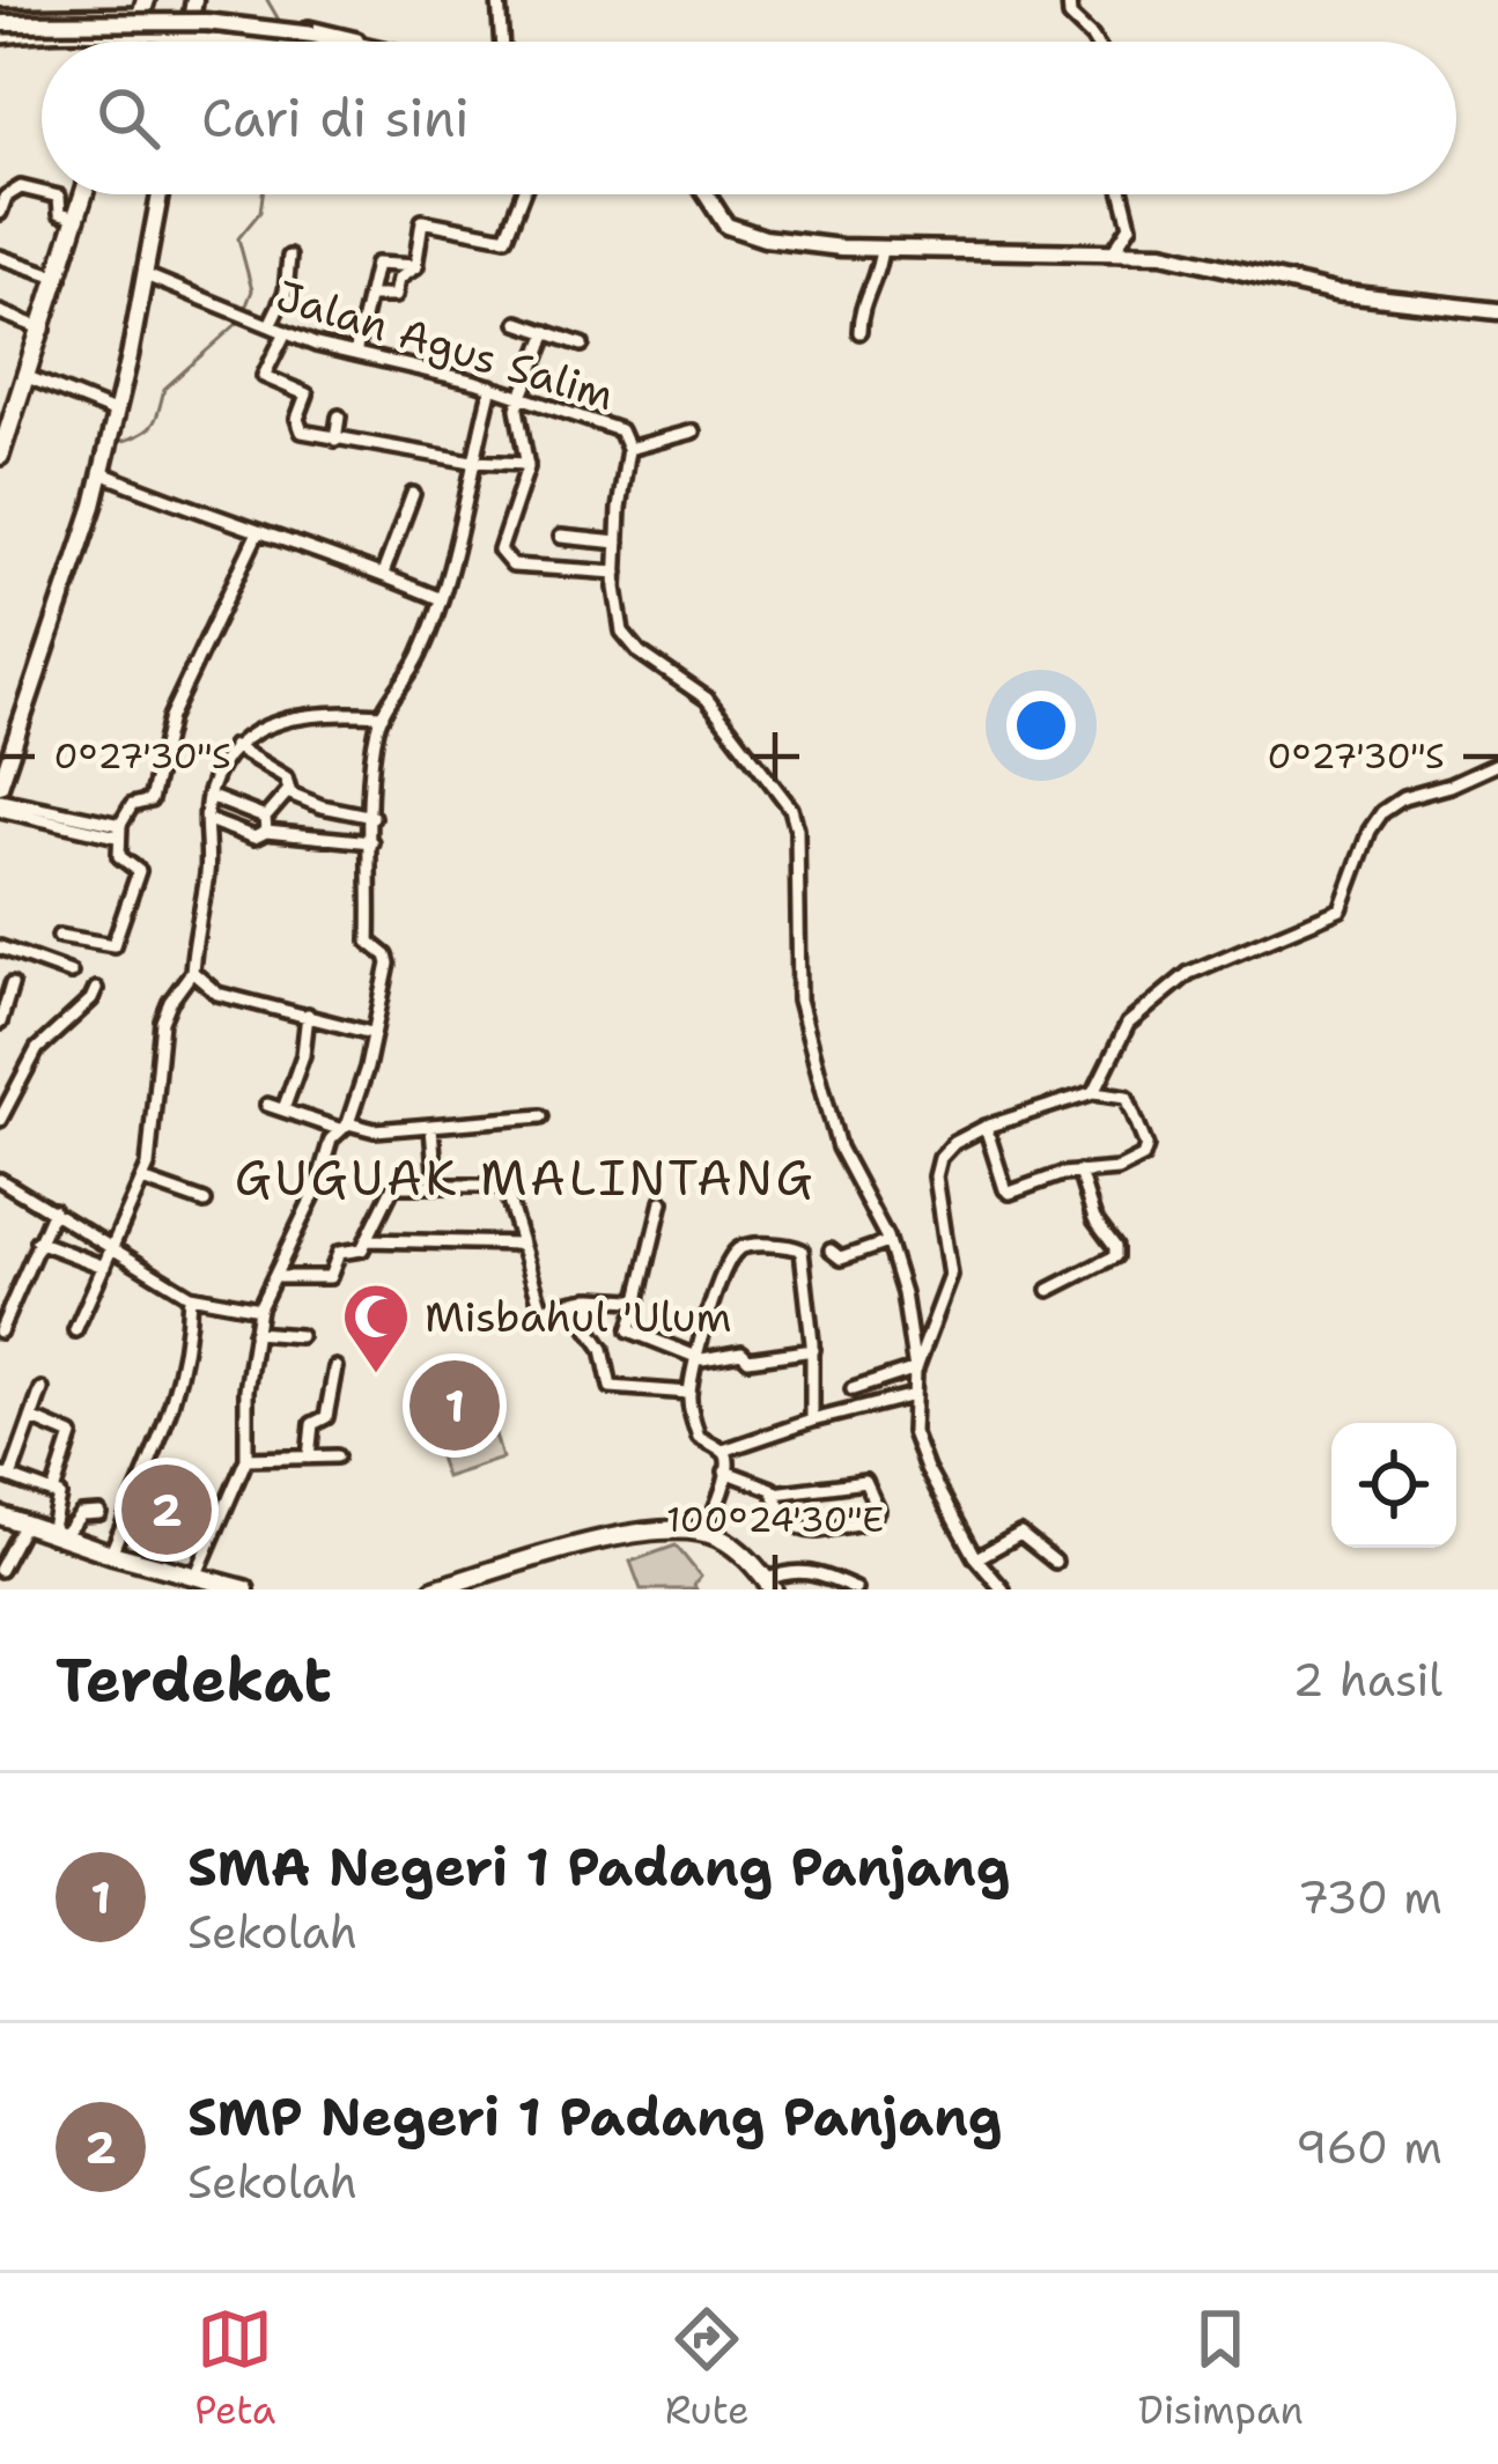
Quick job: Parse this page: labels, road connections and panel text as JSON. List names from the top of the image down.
{
  "streets": {
    "street": ["Jalan Agus Salim"]
  },
  "districts": ["GUGUAK MALINTANG"],
  "places": {
    "mosque": ["Misbahul 'Ulum"]
  },
  "page": {
    "search": "Cari di sini",
    "pins": ["1", "2"],
    "heading": ["Terdekat", "2 hasil"],
    "list": [
      {
        "mark": "1",
        "name": "SMA Negeri 1 Padang Panjang",
        "note": "Sekolah",
        "value": "730 m"
      },
      {
        "mark": "2",
        "name": "SMP Negeri 1 Padang Panjang",
        "note": "Sekolah",
        "value": "960 m"
      }
    ],
    "nav": ["Peta", "Rute", "Disimpan"]
  },
  "coordinates": ["0°27'30\"S", "100°24'30\"E"]
}
